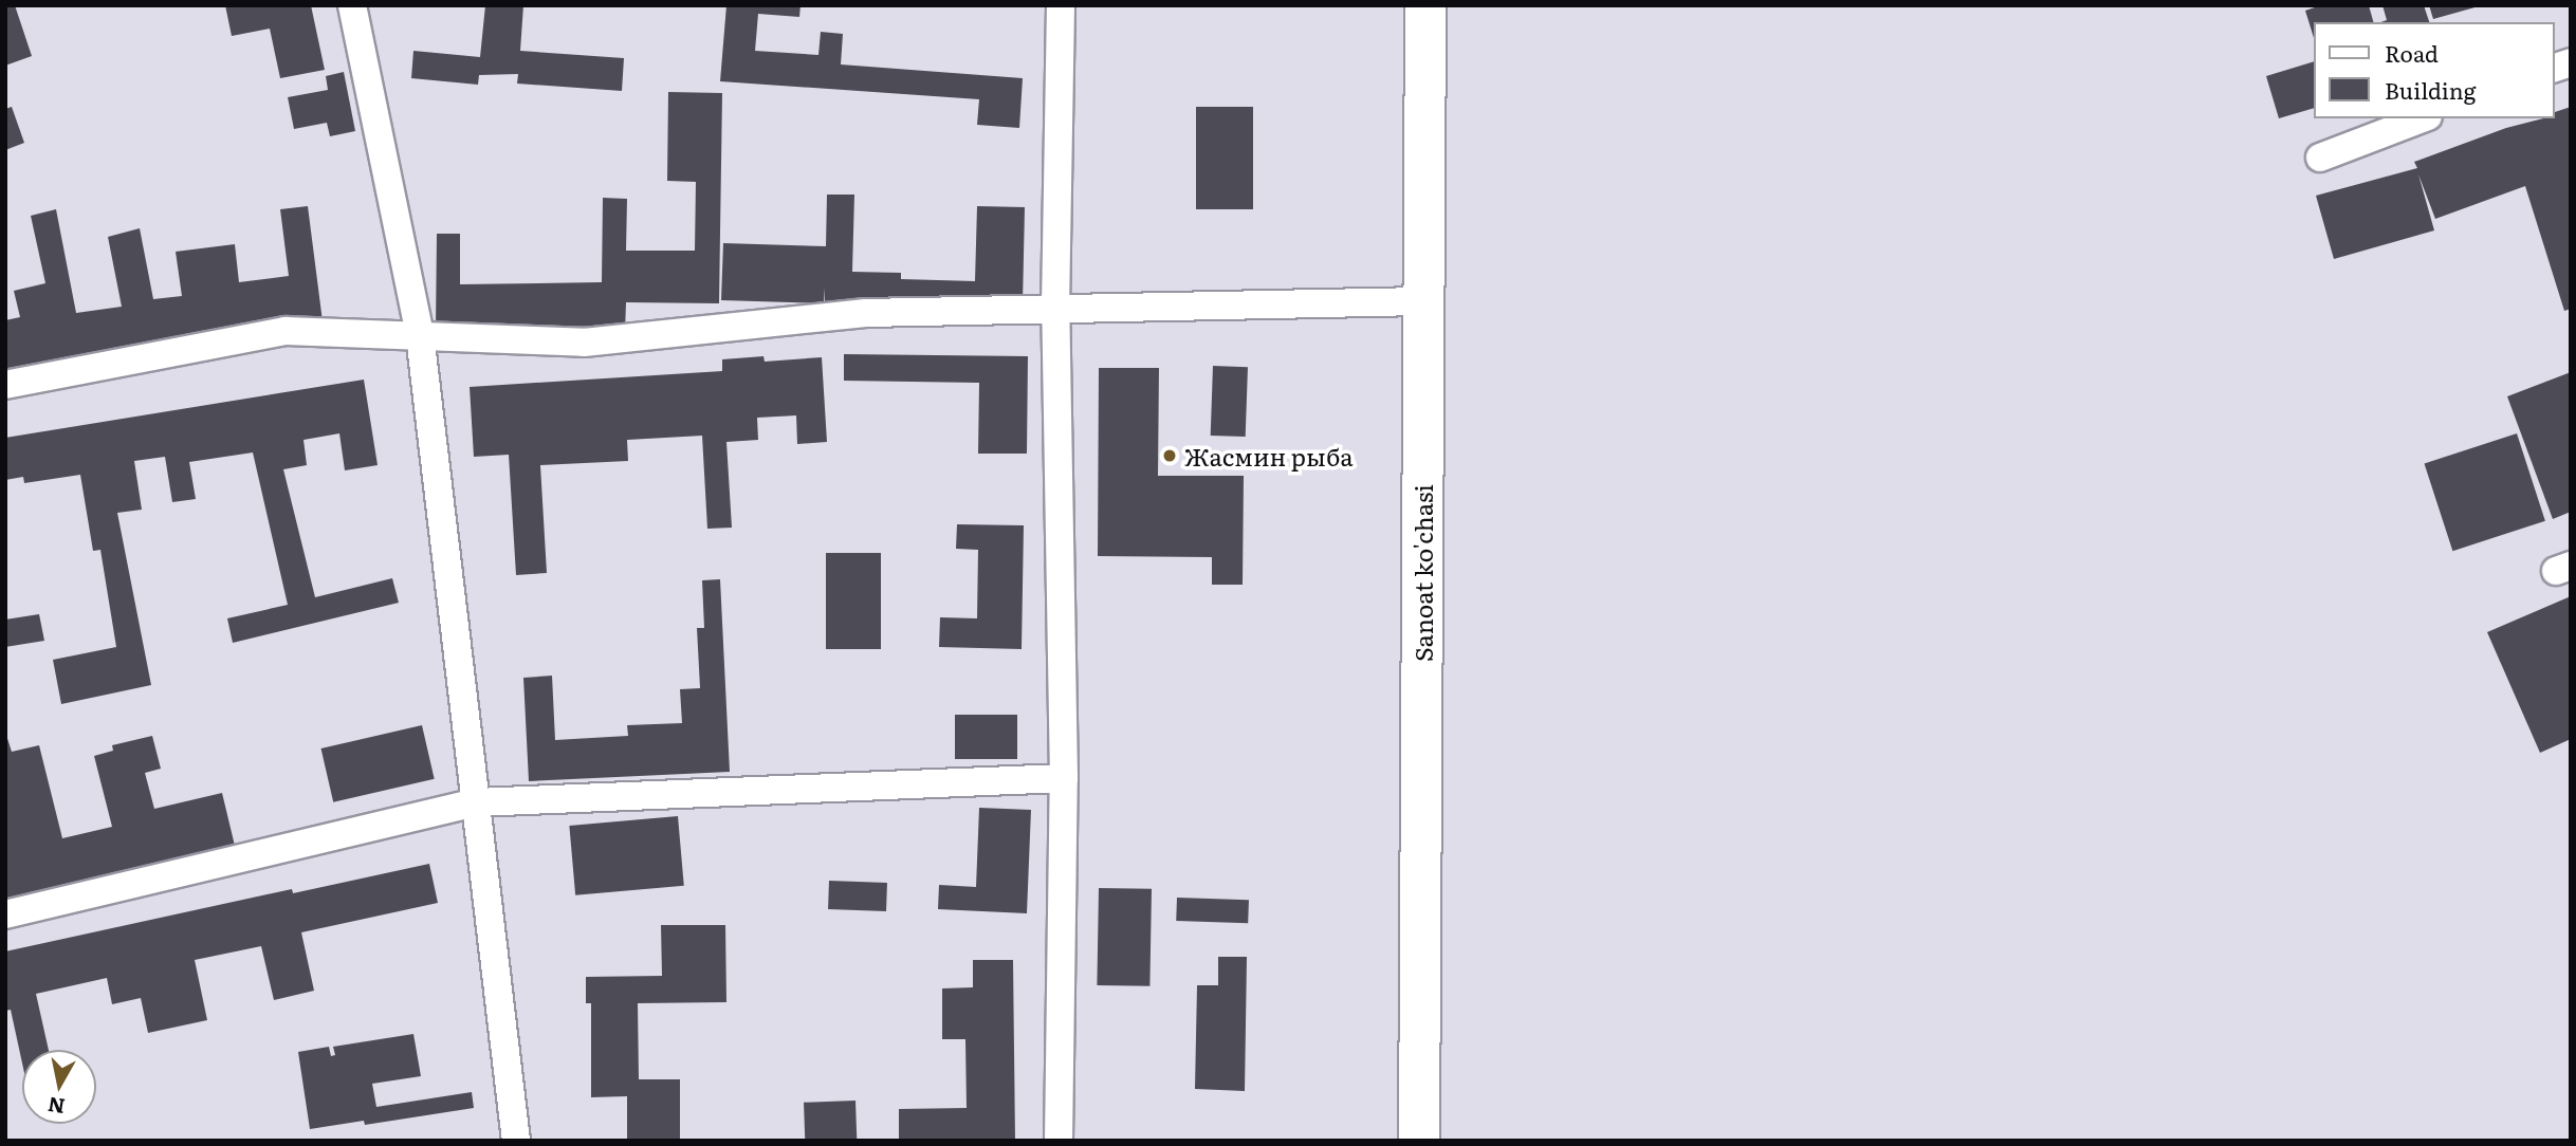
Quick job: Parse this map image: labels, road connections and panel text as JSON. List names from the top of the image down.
{
  "streets": {
    "main road": ["Sanoat ko'chasi"]
  },
  "places": ["Жасмин рыба"],
  "legend": ["Road", "Building"],
  "north": "bottom"
}
